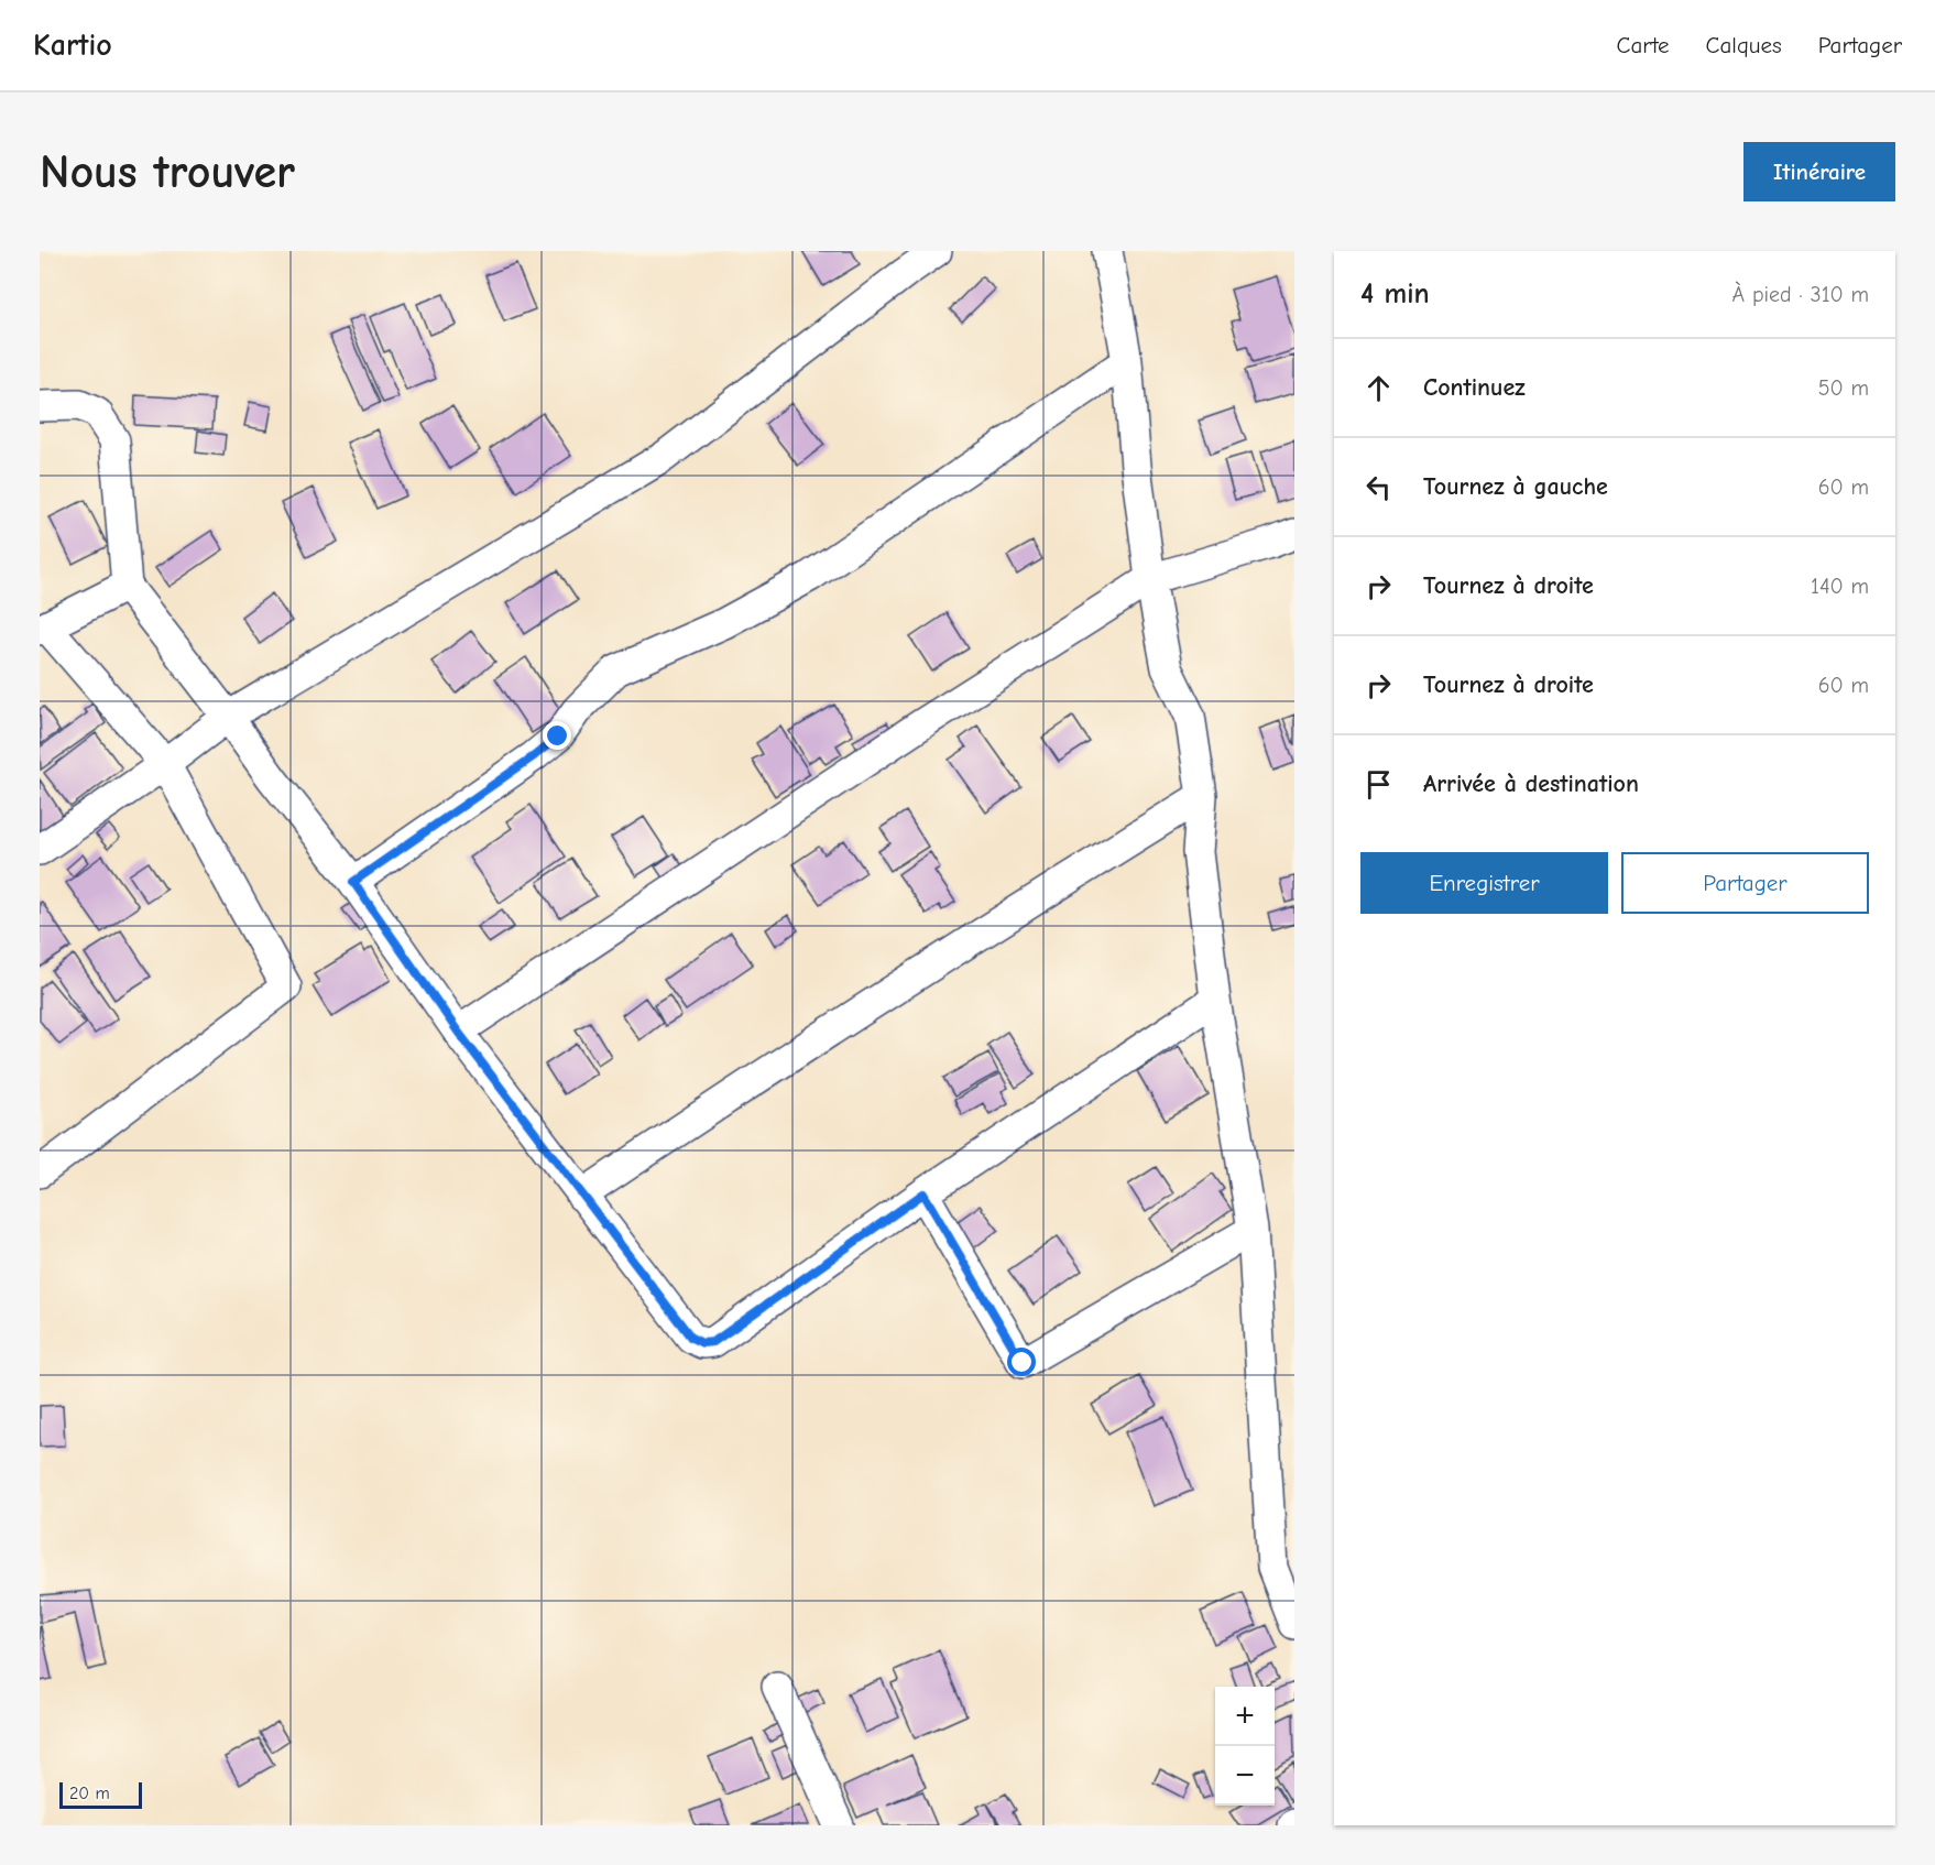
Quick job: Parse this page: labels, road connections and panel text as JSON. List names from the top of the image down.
{
  "scale_bar": "20 m",
  "page": {
    "header": "Kartio",
    "nav": ["Carte", "Calques", "Partager"],
    "buttons": [
      "Itinéraire",
      ["Enregistrer", "Partager"]
    ],
    "title": "Nous trouver",
    "heading": ["4 min", "À pied · 310 m"],
    "list": [
      ["Continuez", "50 m"],
      ["Tournez à gauche", "60 m"],
      ["Tournez à droite", "140 m"],
      ["Tournez à droite", "60 m"],
      "Arrivée à destination"
    ],
    "map_buttons": ["+", "−"],
    "scale": "20 m"
  }
}
